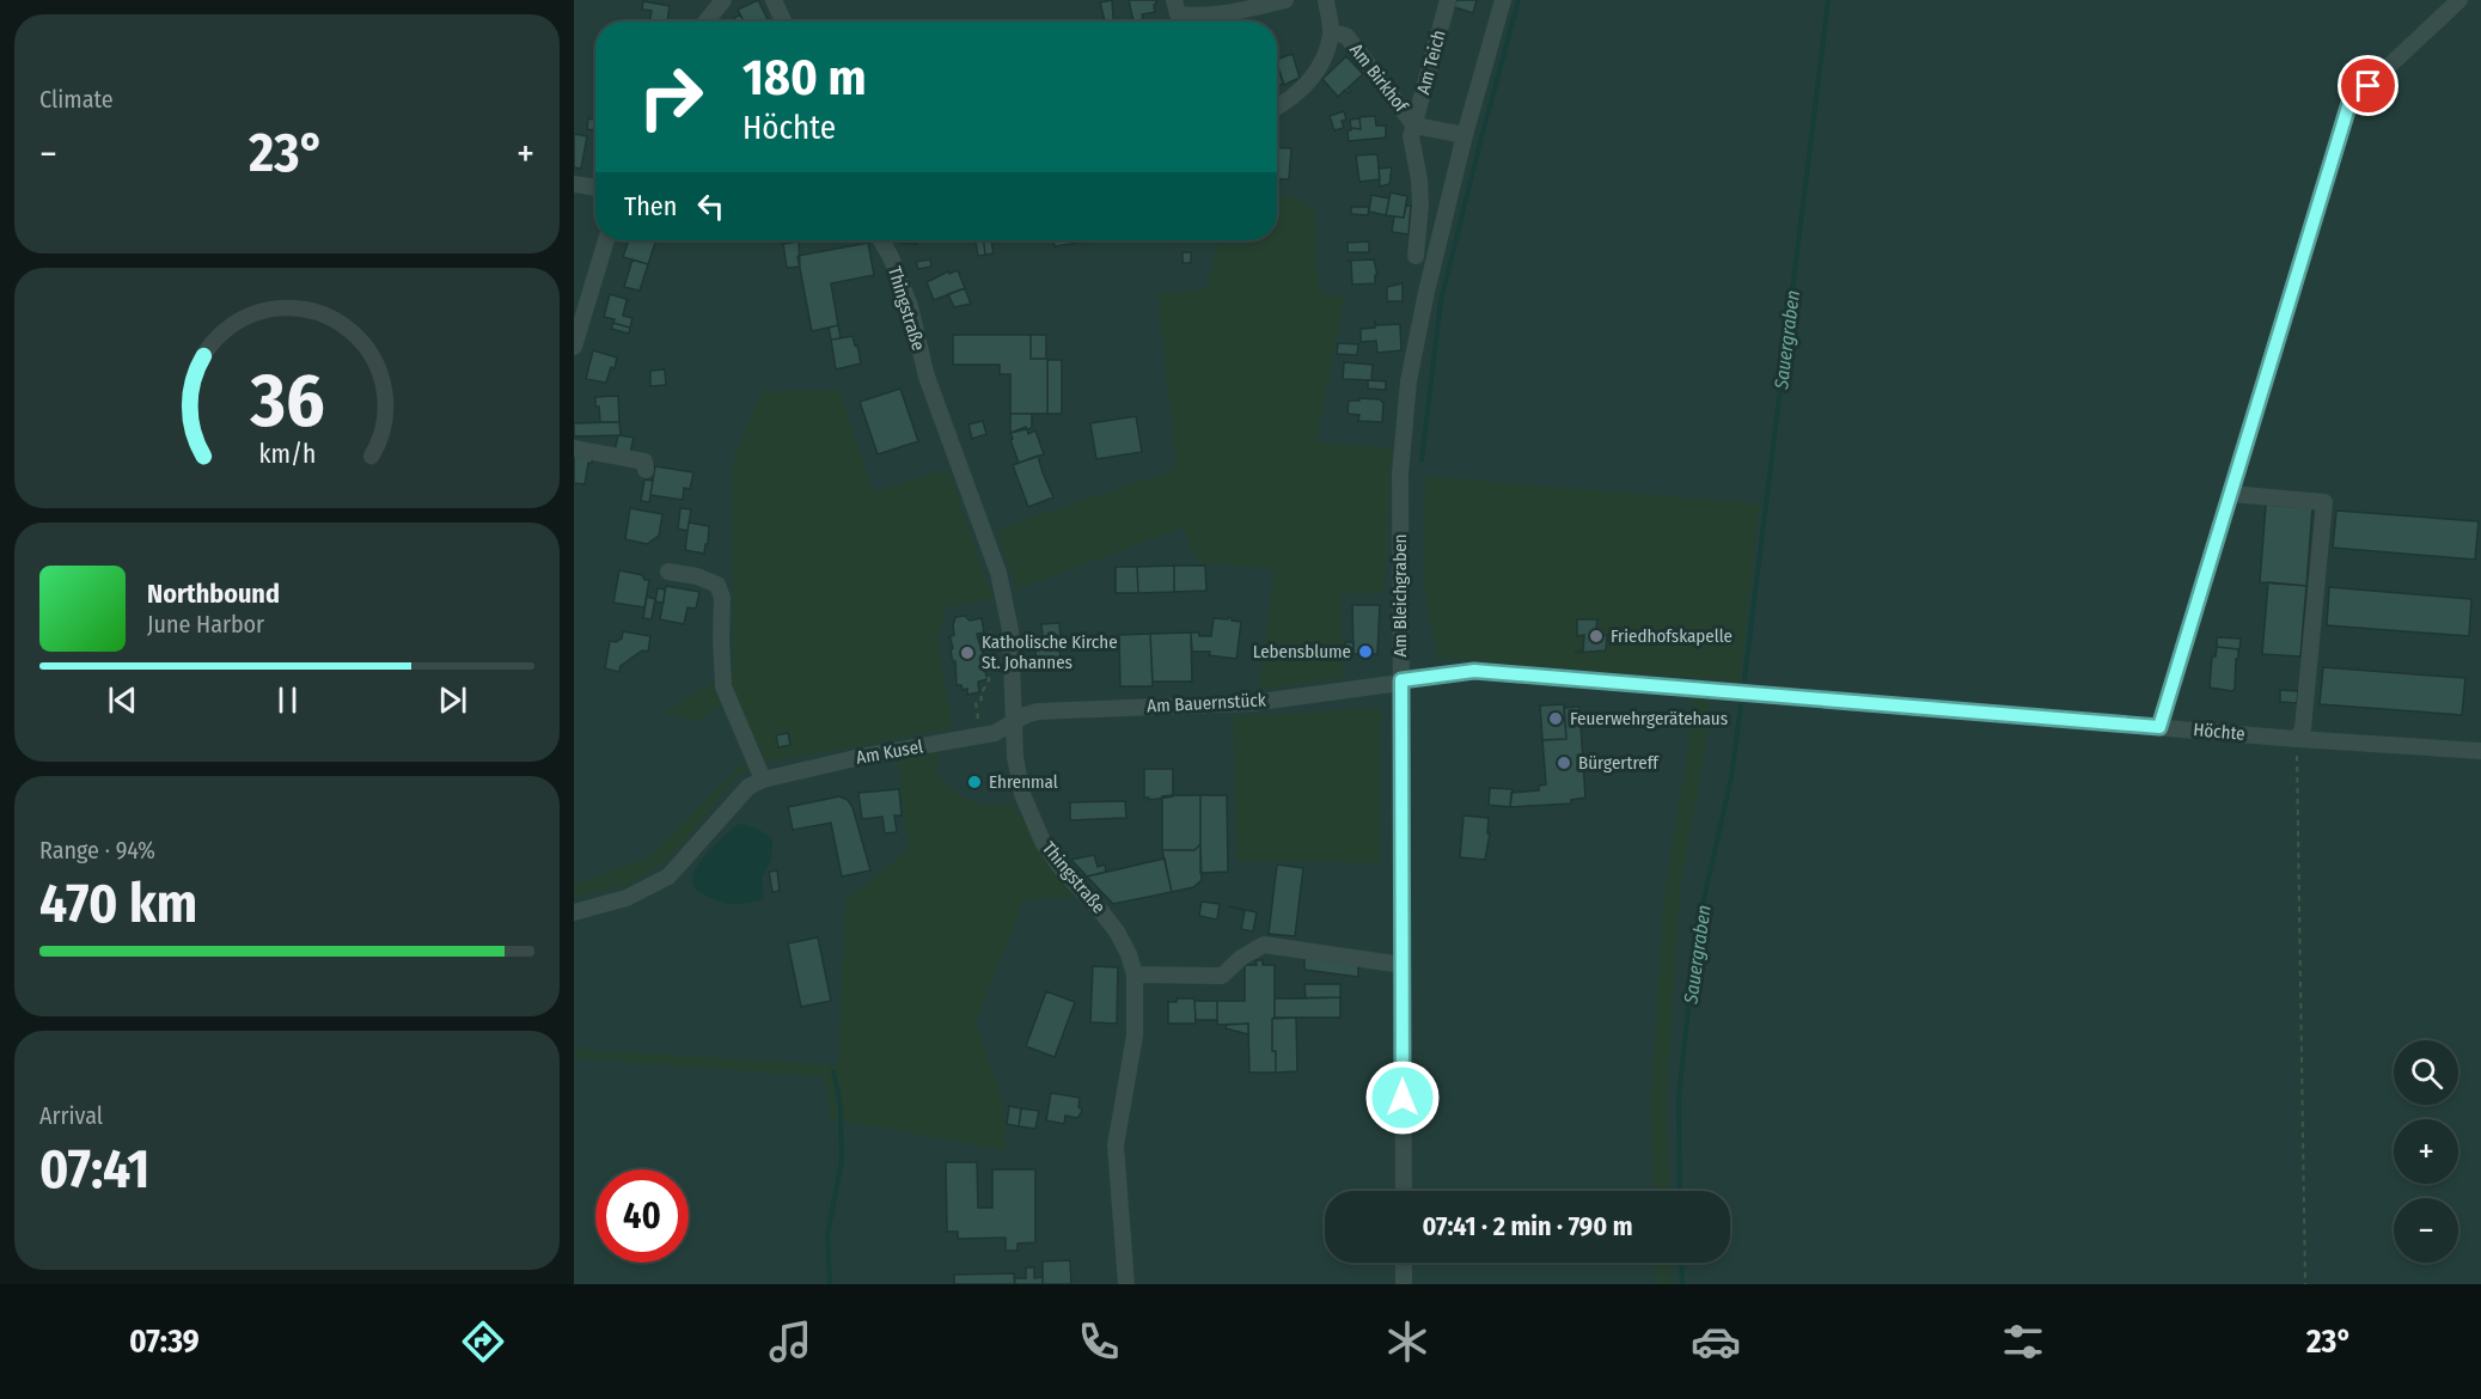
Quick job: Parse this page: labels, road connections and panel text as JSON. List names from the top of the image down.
{
  "streets": {
    "street": [
      "Am Teich",
      "Am Birkhof",
      "Thingstraße",
      "Am Bleichgraben",
      "Am Bauernstück",
      "Höchte",
      "Am Kusel"
    ]
  },
  "crossings": [
    ["Am Teich", "Am Birkhof"],
    ["Am Birkhof", "Am Bleichgraben"],
    ["Thingstraße", "Am Bauernstück"],
    ["Thingstraße", "Am Kusel"],
    ["Am Bleichgraben", "Am Bauernstück"],
    ["Am Bleichgraben", "Höchte"],
    ["Am Bauernstück", "Höchte"],
    ["Am Bauernstück", "Am Kusel"]
  ],
  "water": ["Sauergraben"],
  "places": [
    "Friedhofskapelle",
    "Lebensblume",
    "Katholische Kirche St. Johannes",
    "Feuerwehrgerätehaus",
    "Bürgertreff",
    "Ehrenmal"
  ],
  "page": {
    "tile": [
      "Climate",
      ["Range · 94%", "470 km"],
      ["Arrival", "07:41"]
    ],
    "turn": ["180 m", "Höchte"],
    "heat": ["−", "23°", "+"],
    "then": "Then",
    "song": ["Northbound", "June Harbor"],
    "map_buttons": ["+", "−"],
    "limit": "40",
    "trip": "07:41 · 2 min · 790 m",
    "tabs": ["07:39", "23°"],
    "gauge": ["36", "km/h"]
  }
}
